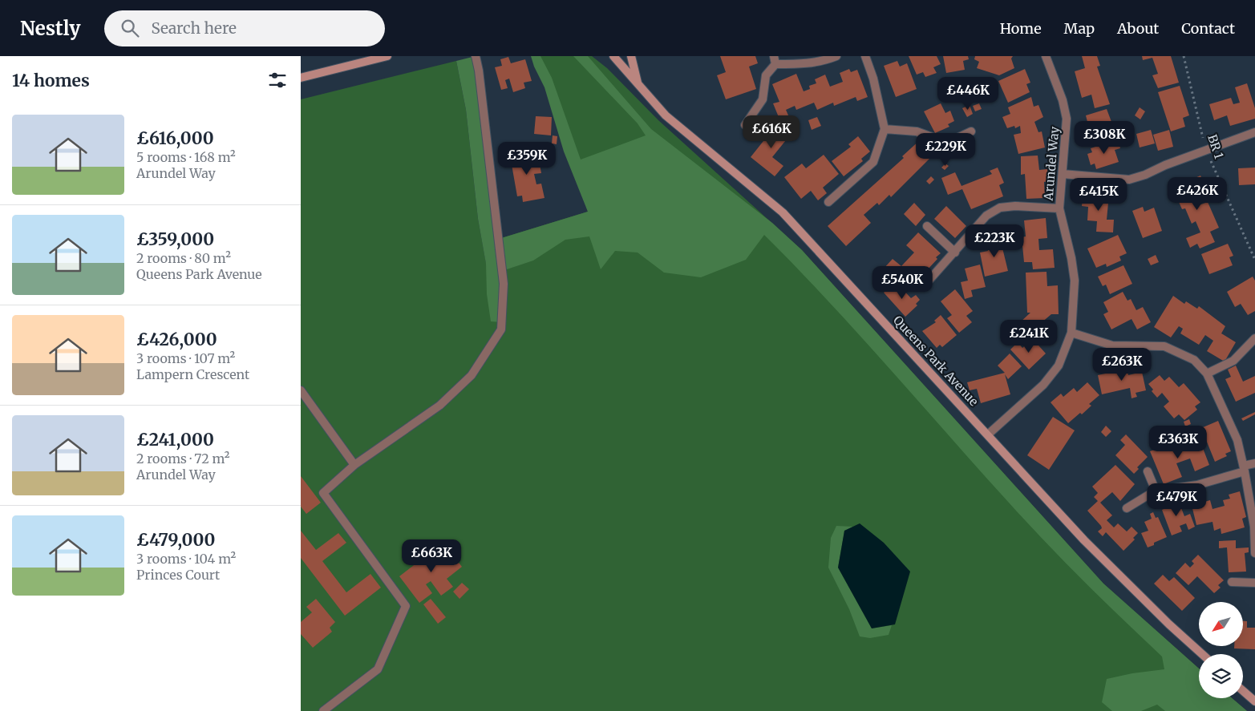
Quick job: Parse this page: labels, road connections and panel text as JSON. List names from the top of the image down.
{
  "streets": {
    "street": ["Arundel Way", "Queens Park Avenue"],
    "path": ["BR 1"]
  },
  "crossings": [
    ["Arundel Way", "Queens Park Avenue"]
  ],
  "north": "bottom left",
  "page": {
    "header": "Nestly",
    "search": "Search here",
    "nav": [
      "Home",
      "Map",
      "About",
      "Contact"
    ],
    "heading": "14 homes",
    "price": [
      "£446K",
      "£616K",
      "£308K",
      "£229K",
      "£359K",
      "£426K",
      "£415K",
      "£223K",
      "£540K",
      "£241K",
      "£263K",
      "£363K",
      "£479K",
      "£663K"
    ],
    "list": [
      {
        "name": "£616,000",
        "note": "5 rooms · 168 m² · Arundel Way"
      },
      {
        "name": "£359,000",
        "note": "2 rooms · 80 m² · Queens Park Avenue"
      },
      {
        "name": "£426,000",
        "note": "3 rooms · 107 m² · Lampern Crescent"
      },
      {
        "name": "£241,000",
        "note": "2 rooms · 72 m² · Arundel Way"
      },
      {
        "name": "£479,000",
        "note": "3 rooms · 104 m² · Princes Court"
      }
    ]
  }
}
